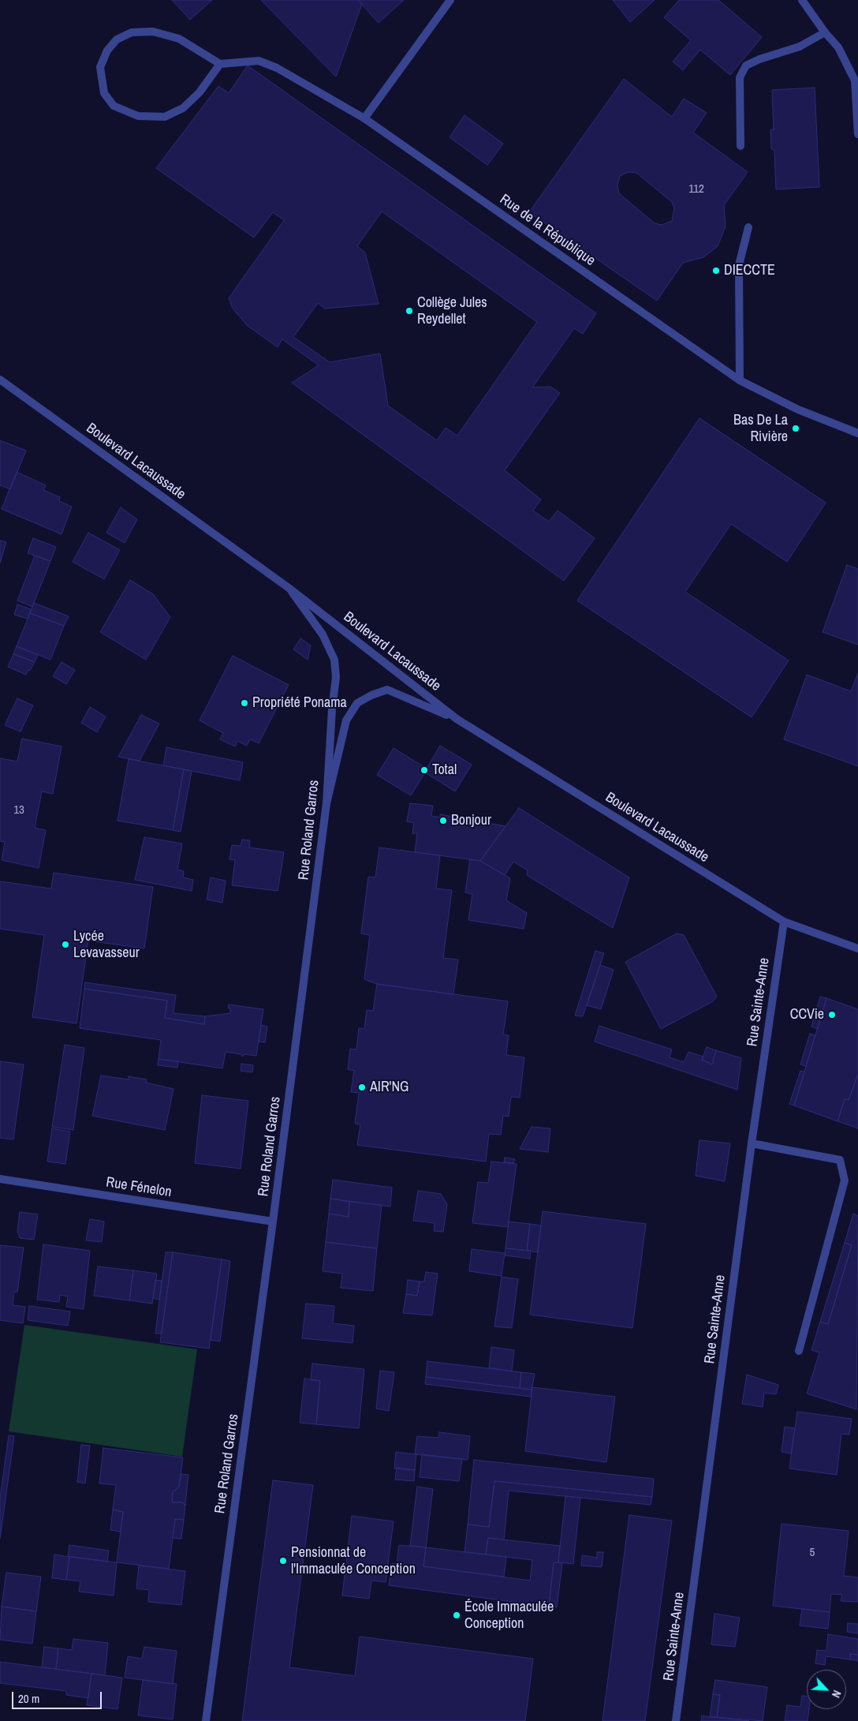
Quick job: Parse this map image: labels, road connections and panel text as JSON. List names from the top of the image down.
{
  "streets": {
    "street": [
      "Rue de la République",
      "Boulevard Lacaussade",
      "Rue Roland Garros",
      "Rue Sainte-Anne",
      "Rue Fénelon"
    ]
  },
  "crossings": [
    ["Boulevard Lacaussade", "Rue Roland Garros"],
    ["Boulevard Lacaussade", "Rue Sainte-Anne"],
    ["Rue Roland Garros", "Rue Fénelon"]
  ],
  "places": [
    "DIECCTE",
    "Collège Jules Reydellet",
    "Bas De La Rivière",
    "Propriété Ponama",
    "Total",
    "Bonjour",
    "Lycée Levavasseur",
    "CCVie",
    "AIR'NG",
    "Pensionnat de l'Immaculée Conception",
    "École Immaculée Conception"
  ],
  "house_numbers": ["112", "13", "5"],
  "scale_bar": "20 m",
  "north": "bottom right"
}
